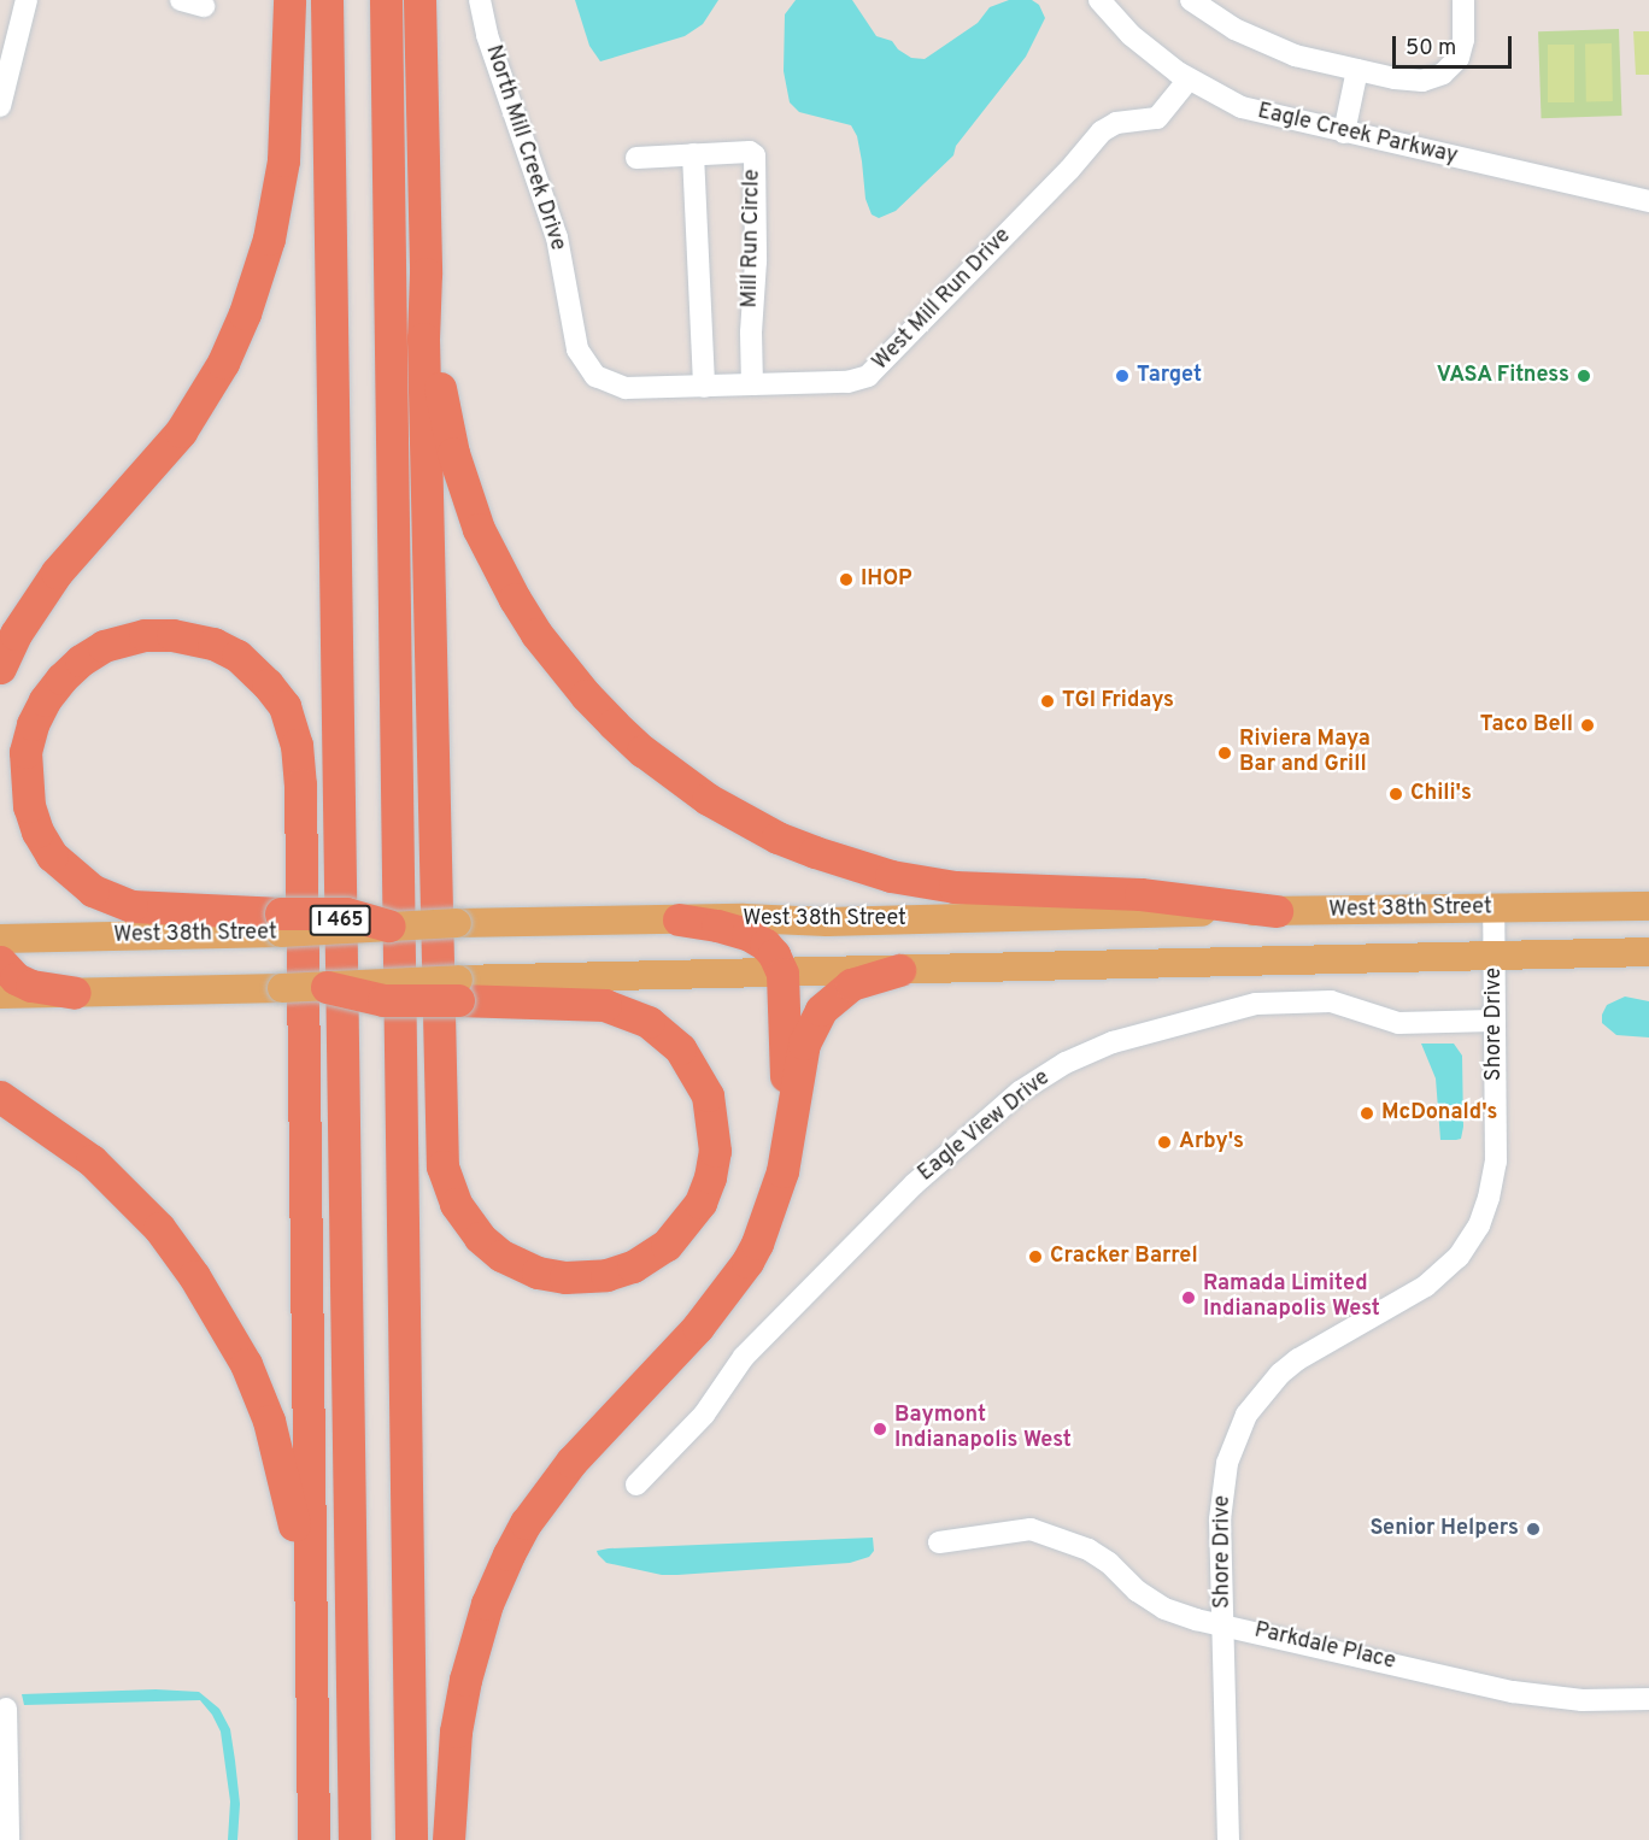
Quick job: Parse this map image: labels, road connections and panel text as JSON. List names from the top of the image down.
{
  "streets": {
    "highway": ["I 465"],
    "main road": ["West 38th Street"],
    "street": [
      "Eagle Creek Parkway",
      "North Mill Creek Drive",
      "Mill Run Circle",
      "West Mill Run Drive",
      "Shore Drive",
      "Eagle View Drive",
      "Parkdale Place"
    ]
  },
  "crossings": [
    ["Eagle Creek Parkway", "West Mill Run Drive"],
    ["North Mill Creek Drive", "West Mill Run Drive"],
    ["Mill Run Circle", "West Mill Run Drive"],
    ["West 38th Street", "Shore Drive"],
    ["Shore Drive", "Eagle View Drive"],
    ["Shore Drive", "Parkdale Place"]
  ],
  "places": [
    "Target",
    "VASA Fitness",
    "IHOP",
    "TGI Fridays",
    "Taco Bell",
    "Riviera Maya Bar and Grill",
    "Chili's",
    "McDonald's",
    "Arby's",
    "Cracker Barrel",
    "Ramada Limited Indianapolis West",
    "Baymont Indianapolis West",
    "Senior Helpers"
  ],
  "scale_bar": "50 m"
}
